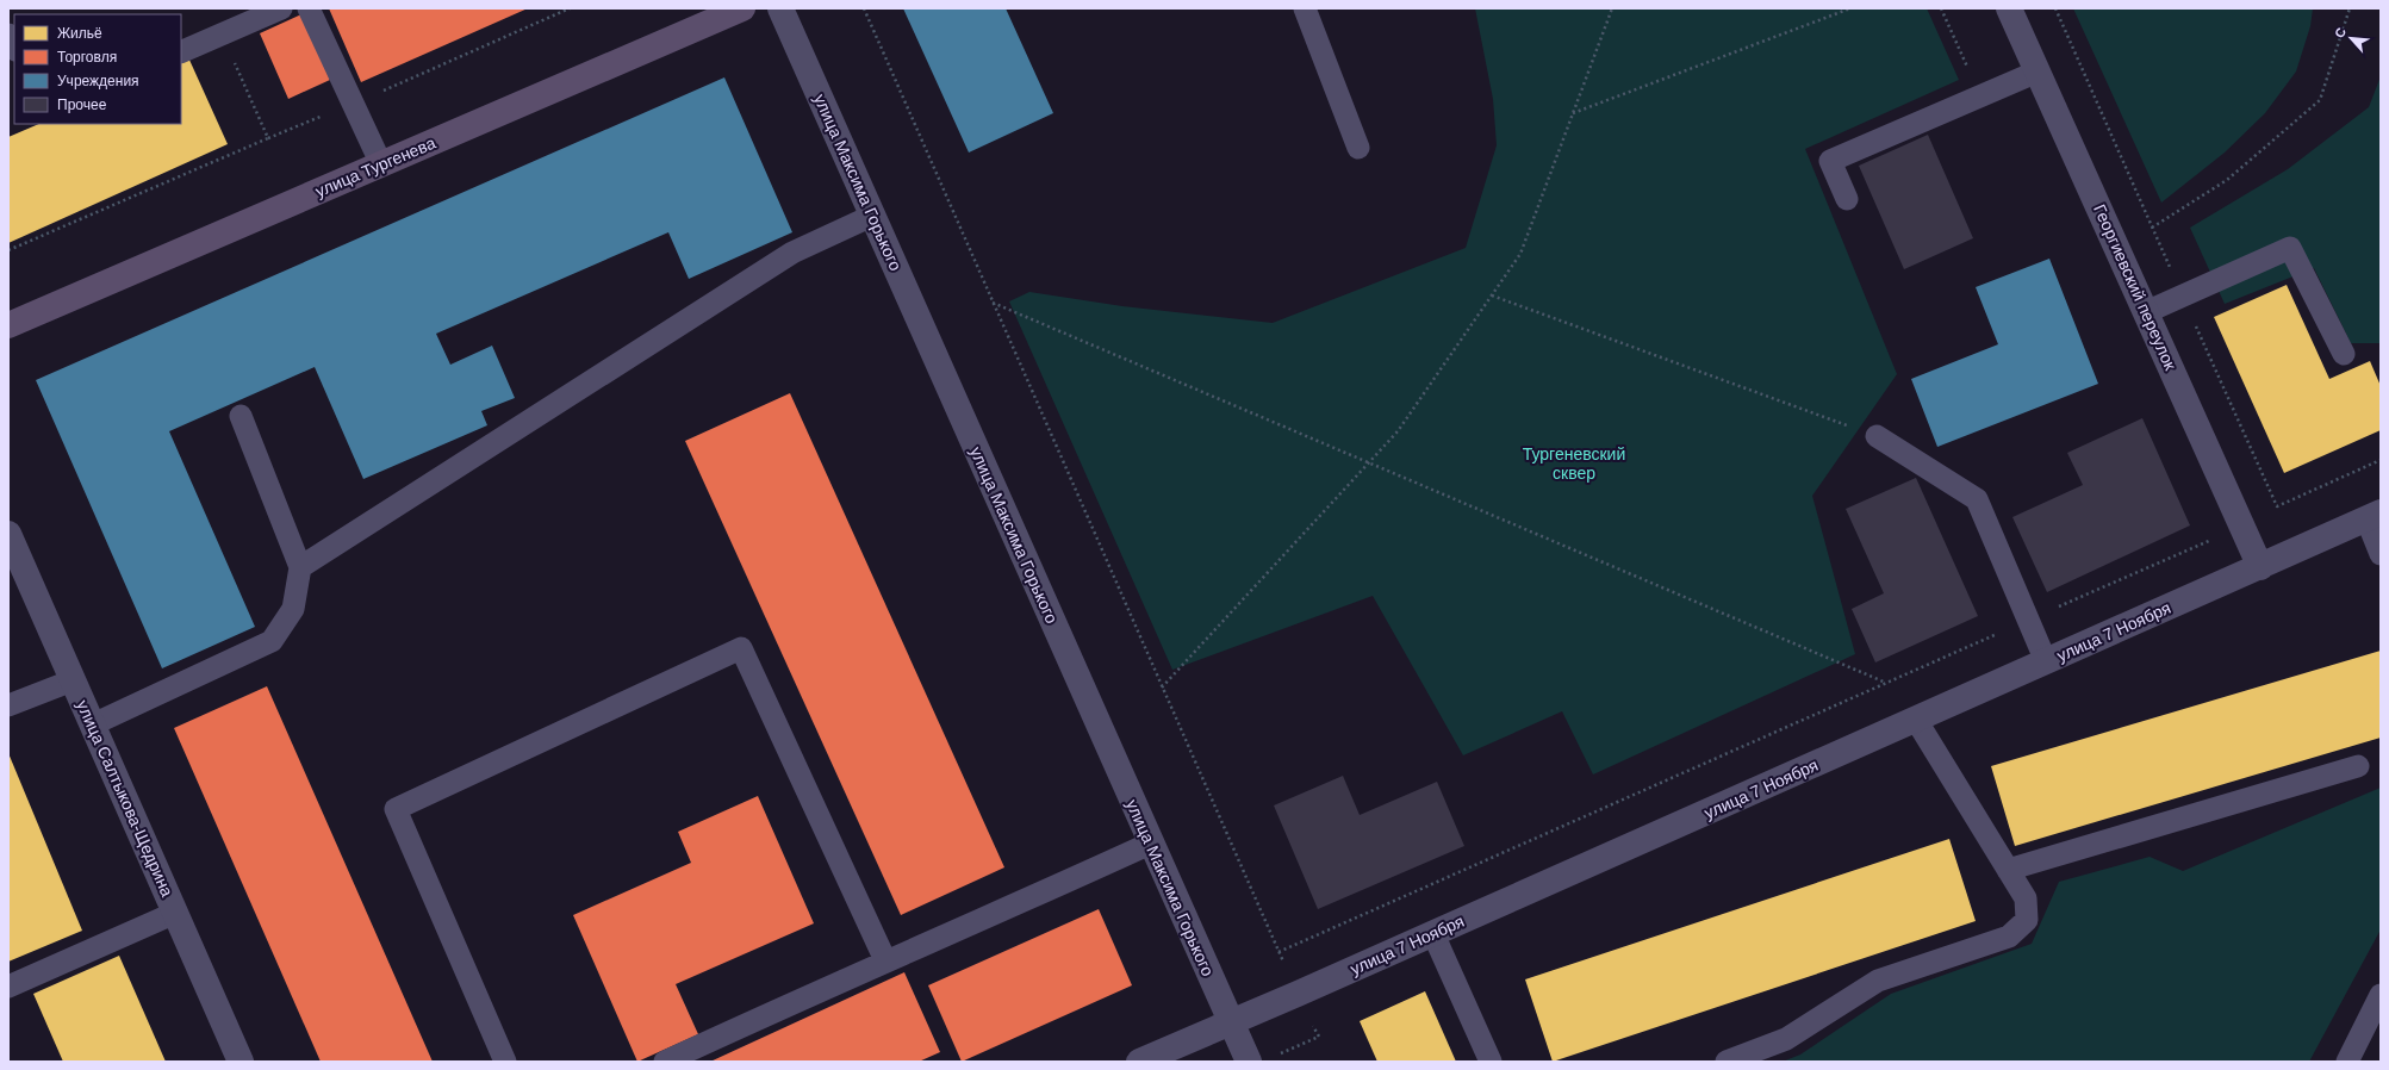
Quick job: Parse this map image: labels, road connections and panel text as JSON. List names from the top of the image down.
{
  "streets": {
    "main road": ["улица Тургенева"],
    "street": [
      "улица Максима Горького",
      "Георгиевский переулок",
      "улица 7 Ноября",
      "улица Салтыкова-Щедрина"
    ]
  },
  "crossings": [
    ["улица Максима Горького", "улица 7 Ноября"],
    ["Георгиевский переулок", "улица 7 Ноября"]
  ],
  "parks": ["Тургеневский сквер"],
  "legend": [
    "Жильё",
    "Торговля",
    "Учреждения",
    "Прочее"
  ],
  "north": "top left"
}
